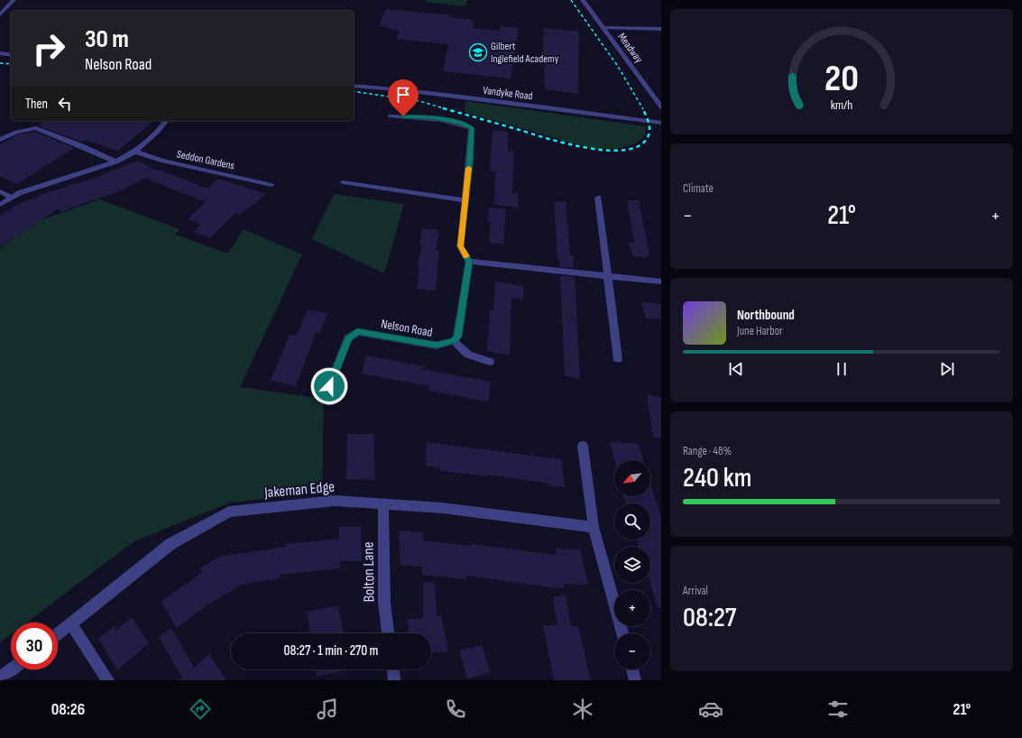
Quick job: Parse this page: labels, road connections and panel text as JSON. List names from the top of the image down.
{
  "streets": {
    "street": [
      "Meadway",
      "Vandyke Road",
      "Seddon Gardens",
      "Nelson Road",
      "Jakeman Edge",
      "Bolton Lane"
    ]
  },
  "crossings": [
    ["Jakeman Edge", "Bolton Lane"]
  ],
  "places": {
    "school or university": ["Gilbert Inglefield Academy"]
  },
  "north": "bottom left",
  "page": {
    "turn": ["30 m", "Nelson Road"],
    "then": "Then",
    "tile": [
      "Climate",
      ["Range · 48%", "240 km"],
      ["Arrival", "08:27"]
    ],
    "heat": ["−", "21°", "+"],
    "song": ["Northbound", "June Harbor"],
    "map_buttons": ["+", "−"],
    "limit": "30",
    "trip": "08:27 · 1 min · 270 m",
    "tabs": ["08:26", "21°"],
    "gauge": ["20", "km/h"]
  }
}
